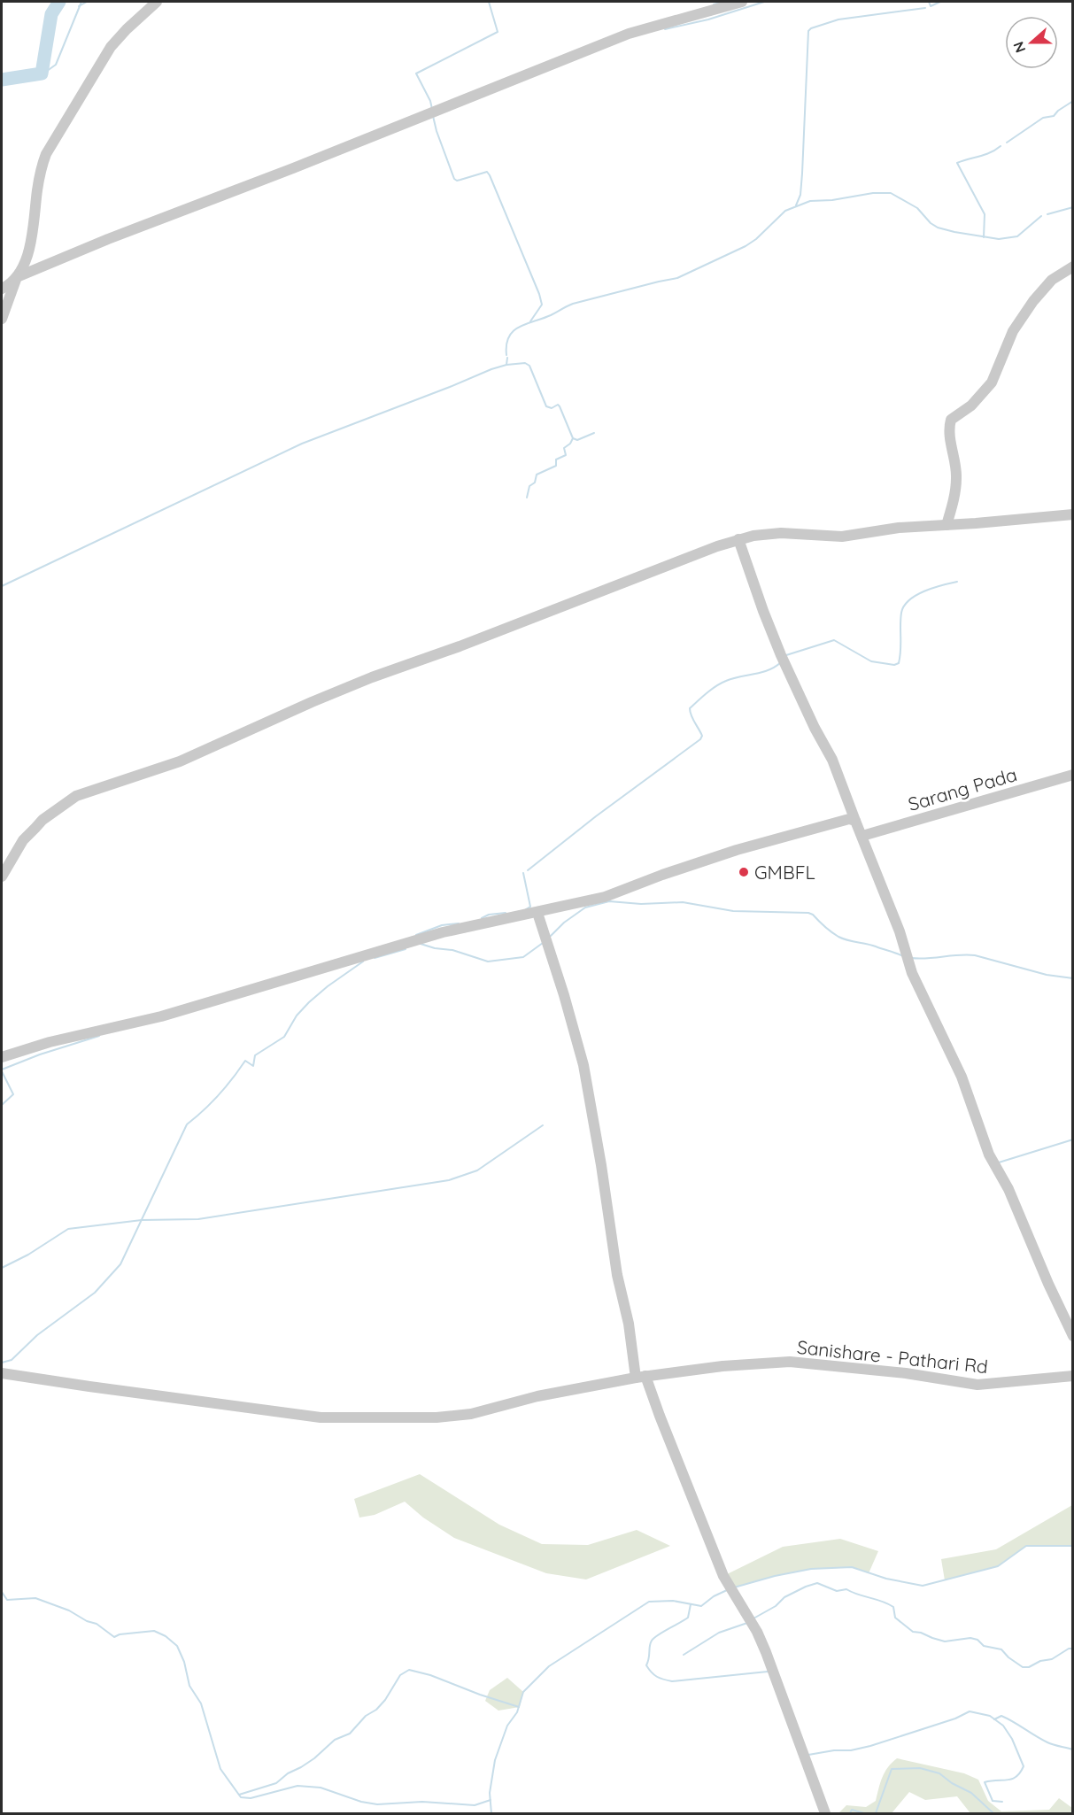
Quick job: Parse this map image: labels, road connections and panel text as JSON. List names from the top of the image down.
{
  "streets": {
    "street": ["Sarang Pada", "Sanishare - Pathari Rd"]
  },
  "places": ["GMBFL"],
  "north": "left"
}
